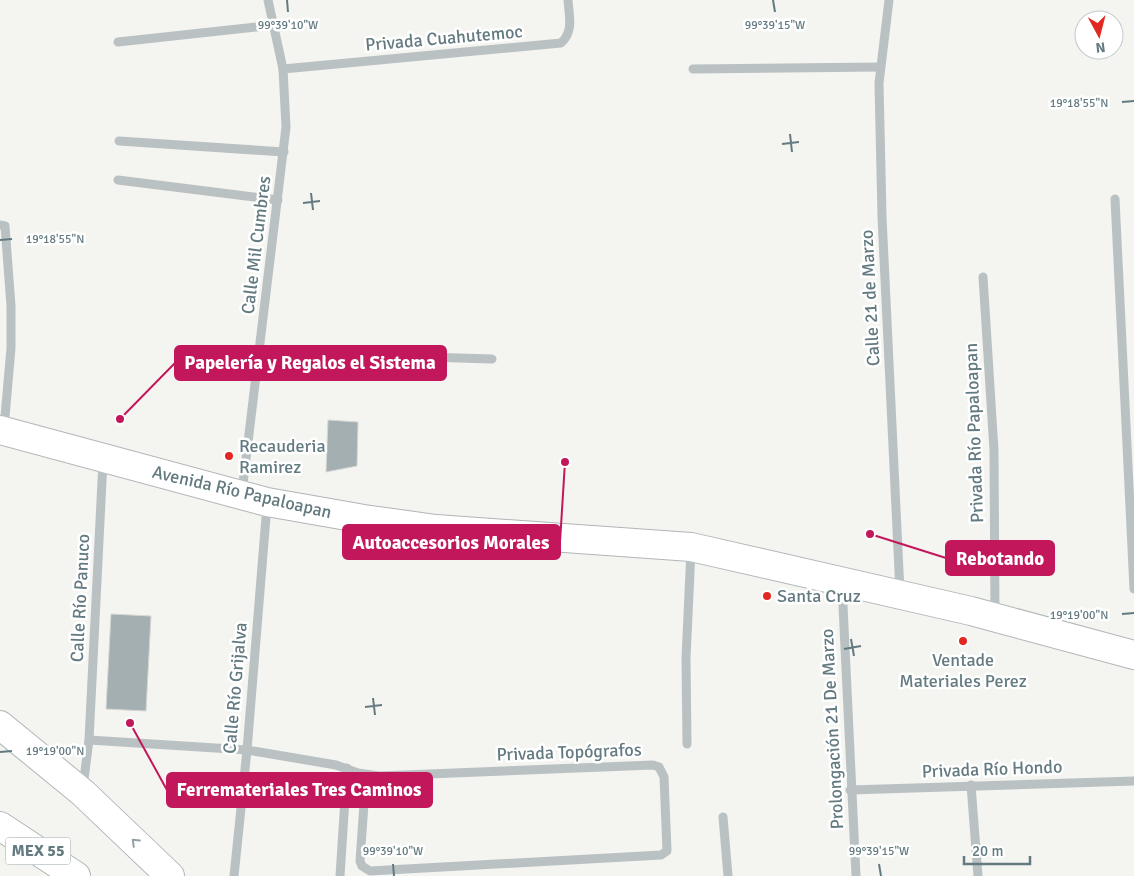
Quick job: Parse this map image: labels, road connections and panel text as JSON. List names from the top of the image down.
{
  "streets": {
    "main road": ["Avenida Río Papaloapan", "MEX 55"],
    "street": [
      "Privada Cuahutemoc",
      "Calle Mil Cumbres",
      "Calle 21 de Marzo",
      "Privada Río Papaloapan",
      "Calle Río Panuco",
      "Calle Río Grijalva",
      "Prolongación 21 De Marzo",
      "Privada Topógrafos",
      "Privada Río Hondo"
    ]
  },
  "crossings": [
    ["Privada Cuahutemoc", "Calle Mil Cumbres"],
    ["Calle Mil Cumbres", "Avenida Río Papaloapan"],
    ["Calle Mil Cumbres", "Calle Río Grijalva"],
    ["Calle 21 de Marzo", "Avenida Río Papaloapan"],
    ["Privada Río Papaloapan", "Avenida Río Papaloapan"],
    ["Avenida Río Papaloapan", "Calle Río Panuco"],
    ["Avenida Río Papaloapan", "Calle Río Grijalva"],
    ["Avenida Río Papaloapan", "Prolongación 21 De Marzo"],
    ["Prolongación 21 De Marzo", "Privada Río Hondo"]
  ],
  "places": [
    "Papelería y Regalos el Sistema",
    "Recauderia Ramirez",
    "Autoaccesorios Morales",
    "Rebotando",
    "Santa Cruz",
    "Ventade Materiales Perez",
    "Ferremateriales Tres Caminos"
  ],
  "scale_bar": "20 m",
  "north": "bottom",
  "coordinates": [
    "99°39'10\"W",
    "99°39'15\"W",
    "19°18'55\"N",
    "19°19'00\"N"
  ]
}
